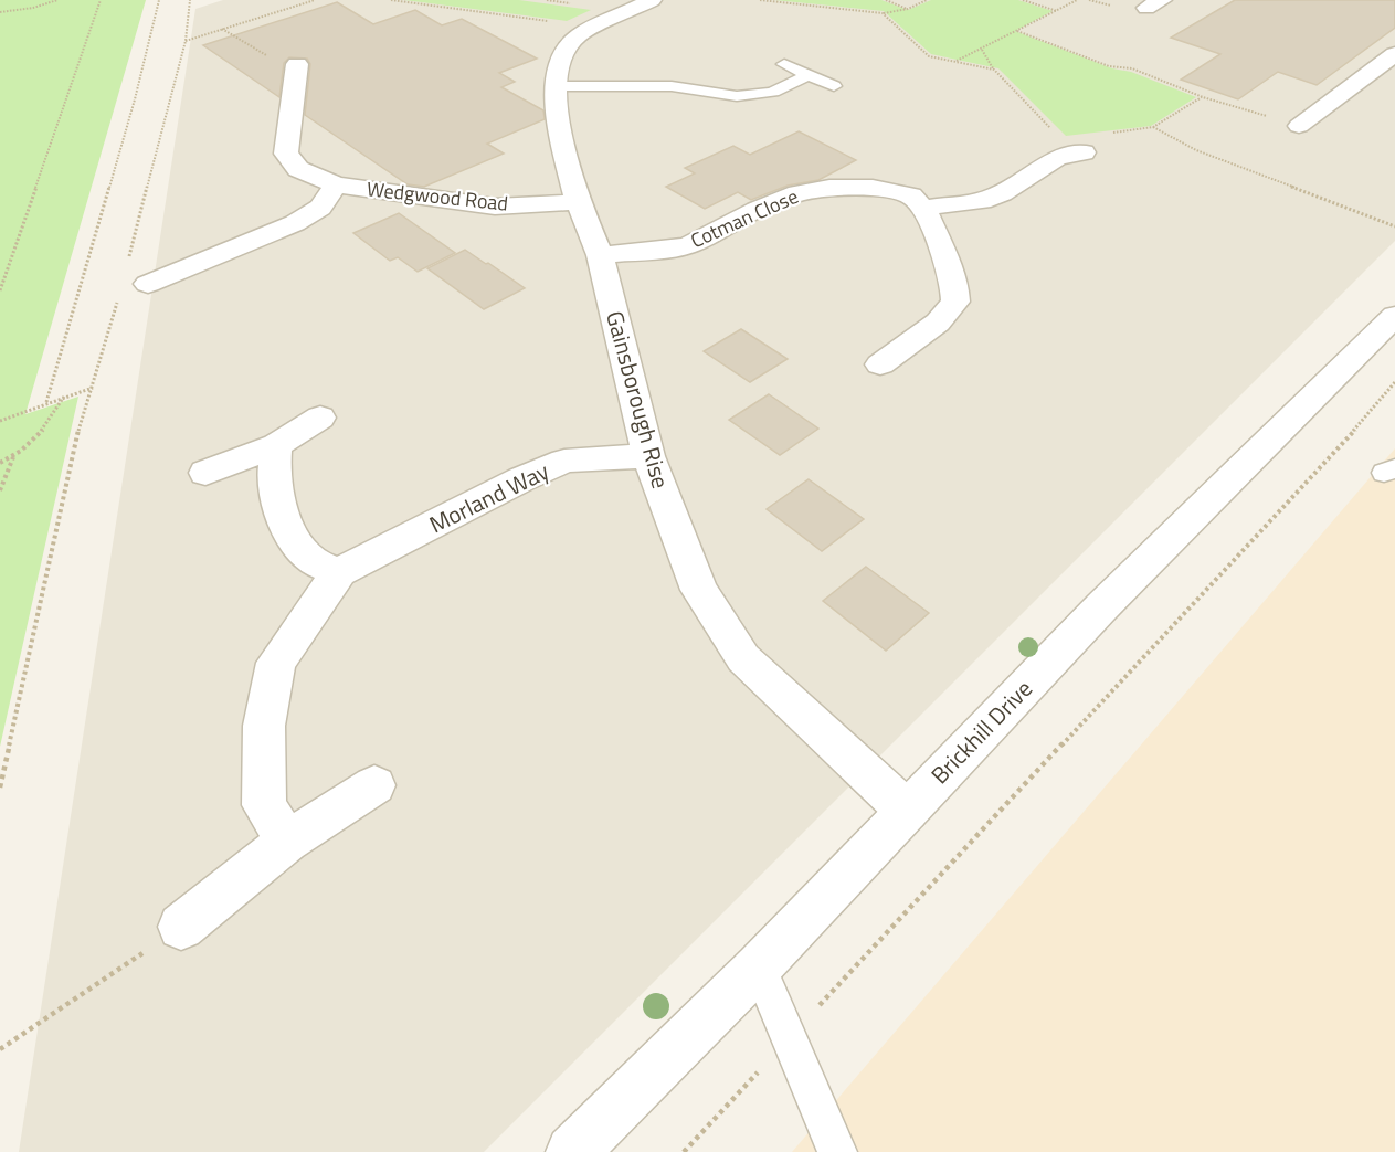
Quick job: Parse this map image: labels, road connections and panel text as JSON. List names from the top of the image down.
{
  "streets": {
    "street": [
      "Wedgwood Road",
      "Cotman Close",
      "Gainsborough Rise",
      "Morland Way",
      "Brickhill Drive"
    ]
  },
  "crossings": [
    ["Wedgwood Road", "Gainsborough Rise"],
    ["Cotman Close", "Gainsborough Rise"],
    ["Gainsborough Rise", "Morland Way"],
    ["Gainsborough Rise", "Brickhill Drive"]
  ]
}
